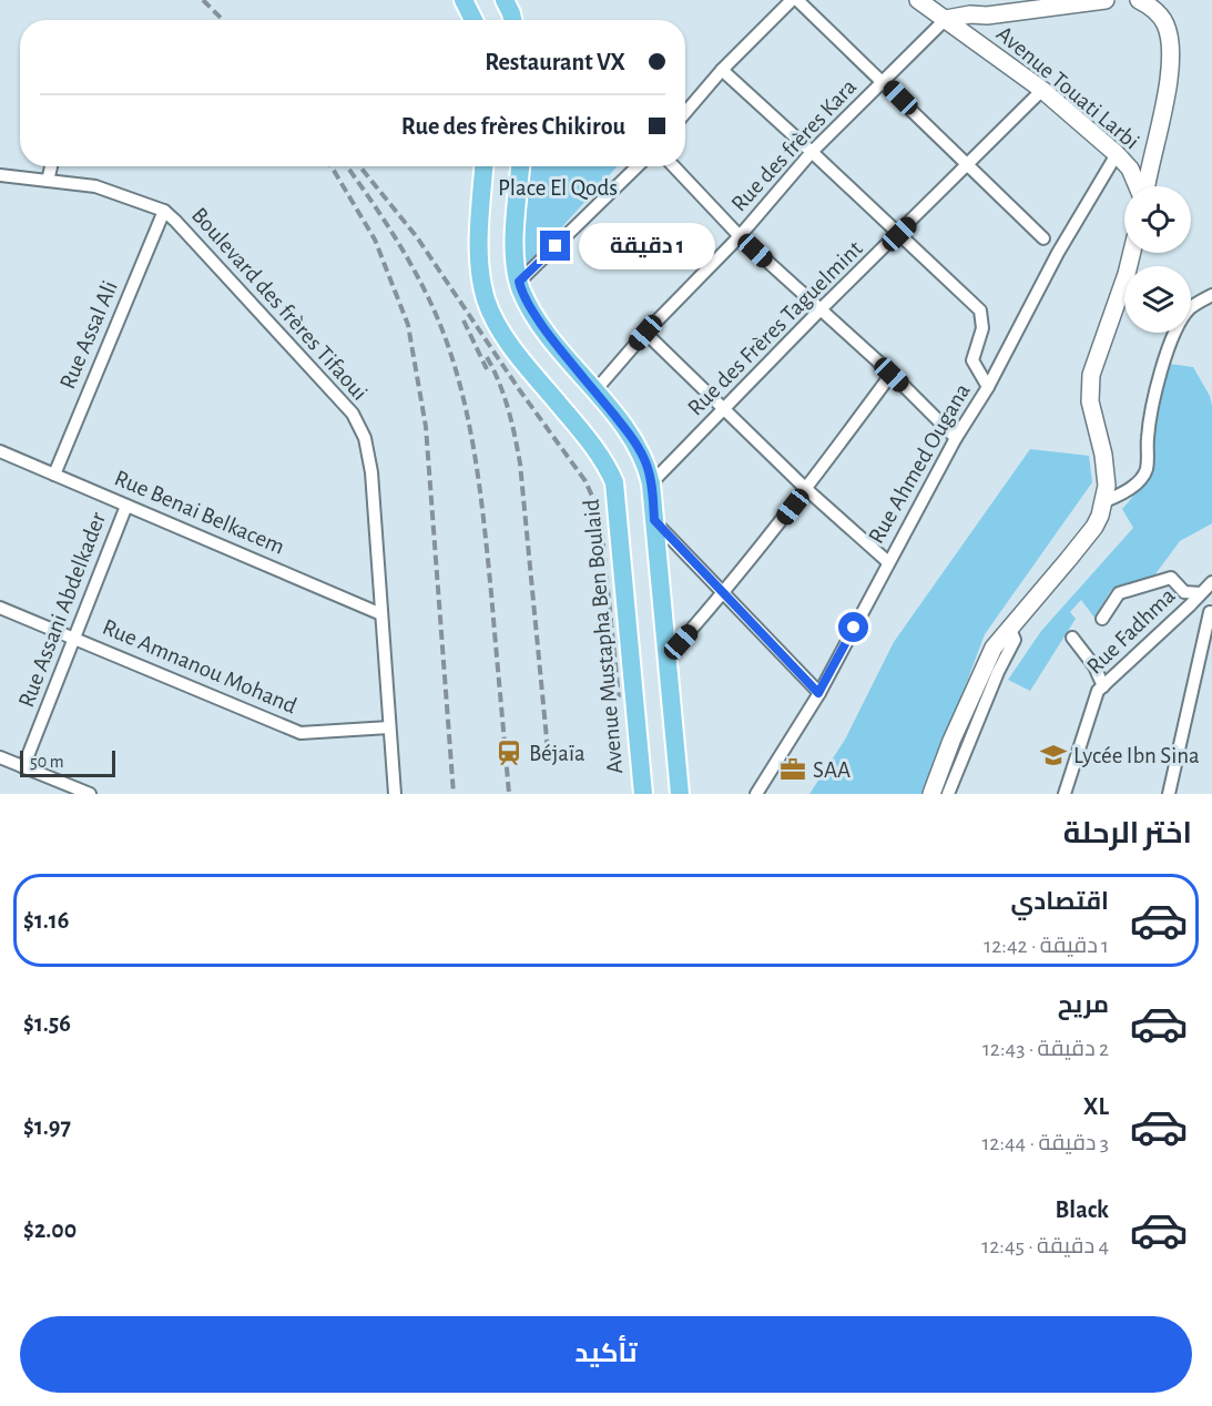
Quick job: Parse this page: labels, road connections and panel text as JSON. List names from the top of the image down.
{
  "streets": {
    "main road": ["Avenue Touati Larbi", "Avenue Mustapha Ben Boulaid"],
    "street": [
      "Rue des frères Kara",
      "Boulevard des frères Tifaoui",
      "Rue des Frères Taguelmint",
      "Rue Assal Ali",
      "Rue Ahmed Ougana",
      "Rue Benai Belkacem",
      "Rue Assani Abdelkader",
      "Rue Fadhma",
      "Rue Amnanou Mohand"
    ]
  },
  "crossings": [
    ["Avenue Touati Larbi", "Rue des frères Kara"],
    ["Avenue Touati Larbi", "Rue des Frères Taguelmint"],
    ["Avenue Touati Larbi", "Rue Ahmed Ougana"],
    ["Boulevard des frères Tifaoui", "Rue Assal Ali"],
    ["Boulevard des frères Tifaoui", "Rue Benai Belkacem"],
    ["Boulevard des frères Tifaoui", "Rue Amnanou Mohand"],
    ["Rue Assal Ali", "Rue Benai Belkacem"],
    ["Rue Benai Belkacem", "Rue Assani Abdelkader"],
    ["Rue Assani Abdelkader", "Rue Amnanou Mohand"]
  ],
  "parks": ["Place El Qods"],
  "places": {
    "station": ["Béjaïa"],
    "school or university": ["Lycée Ibn Sina"],
    "office": ["SAA"]
  },
  "scale_bar": "50 m",
  "page": {
    "banner": ["Restaurant VX", "Rue des frères Chikirou"],
    "bubble": "1 دقيقة",
    "scale": "50 m",
    "heading": "اختر الرحلة",
    "list": [
      {
        "name": "اقتصادي",
        "note": "1 دقيقة · 12:42",
        "value": "$1.16"
      },
      {
        "name": "مريح",
        "note": "2 دقيقة · 12:43",
        "value": "$1.56"
      },
      {
        "name": "XL",
        "note": "3 دقيقة · 12:44",
        "value": "$1.97"
      },
      {
        "name": "Black",
        "note": "4 دقيقة · 12:45",
        "value": "$2.00"
      }
    ],
    "buttons": "تأكيد"
  }
}
